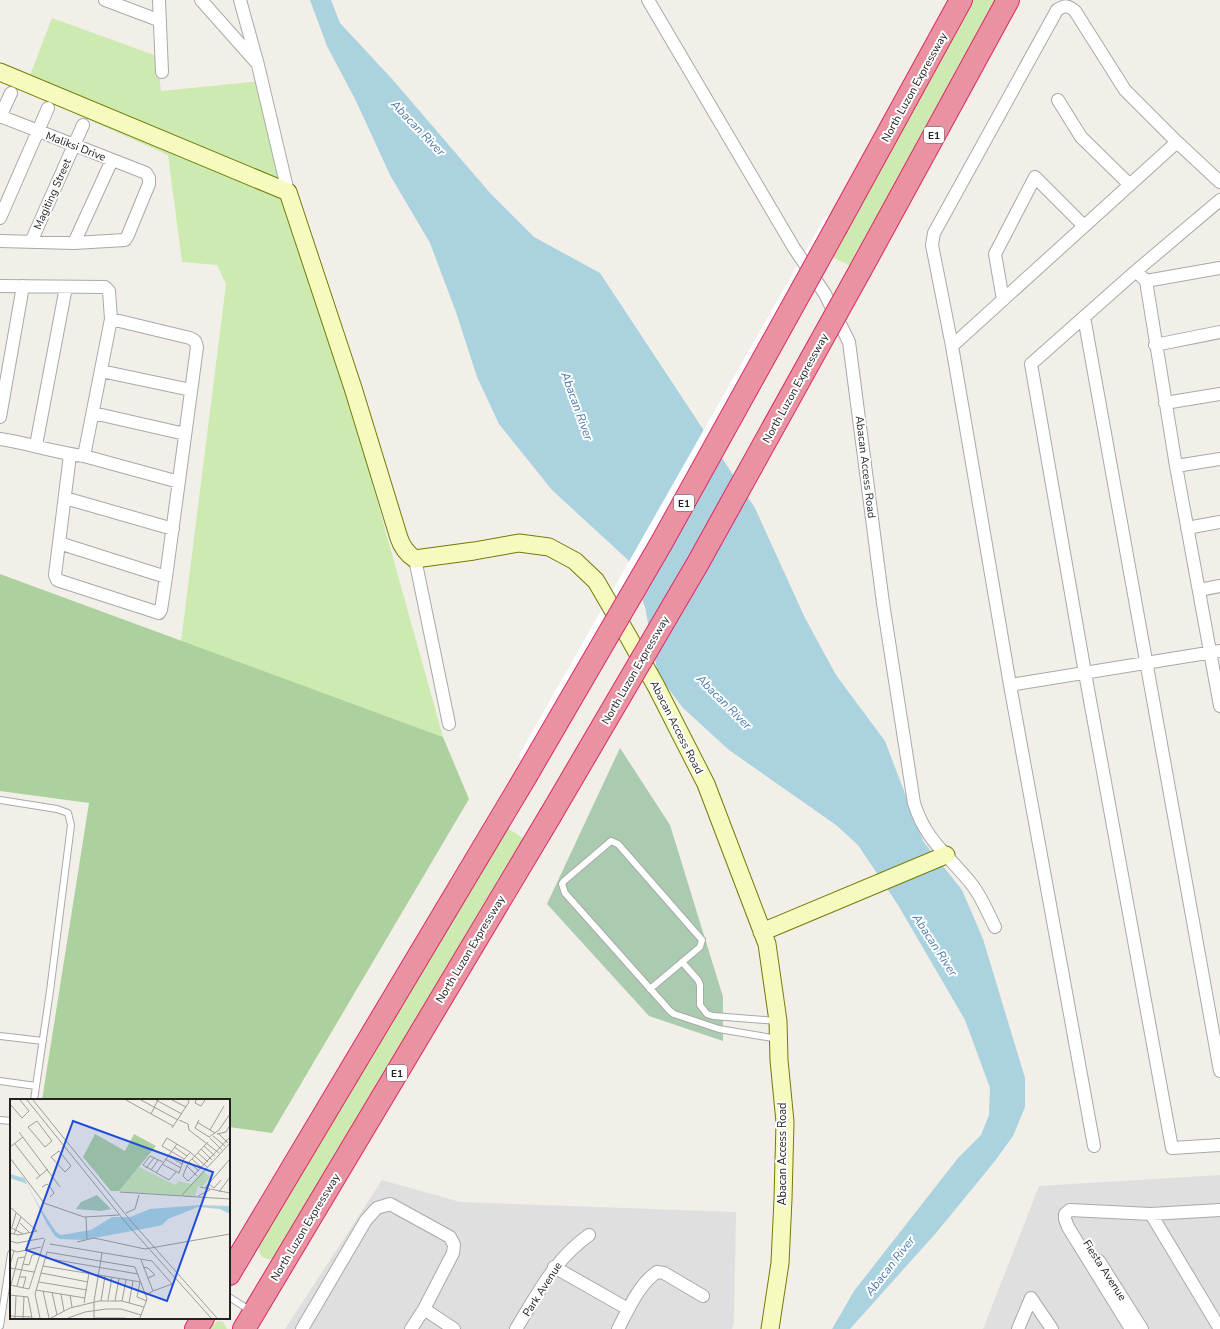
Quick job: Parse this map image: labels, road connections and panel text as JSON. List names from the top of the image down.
{
  "streets": {
    "highway": ["North Luzon Expressway", "E1"],
    "street": [
      "Maliksi Drive",
      "Magiting Street",
      "Abacan Access Road",
      "Fiesta Avenue",
      "Park Avenue"
    ]
  },
  "crossings": [
    ["Maliksi Drive", "Magiting Street"]
  ],
  "water": ["Abacan River"]
}
